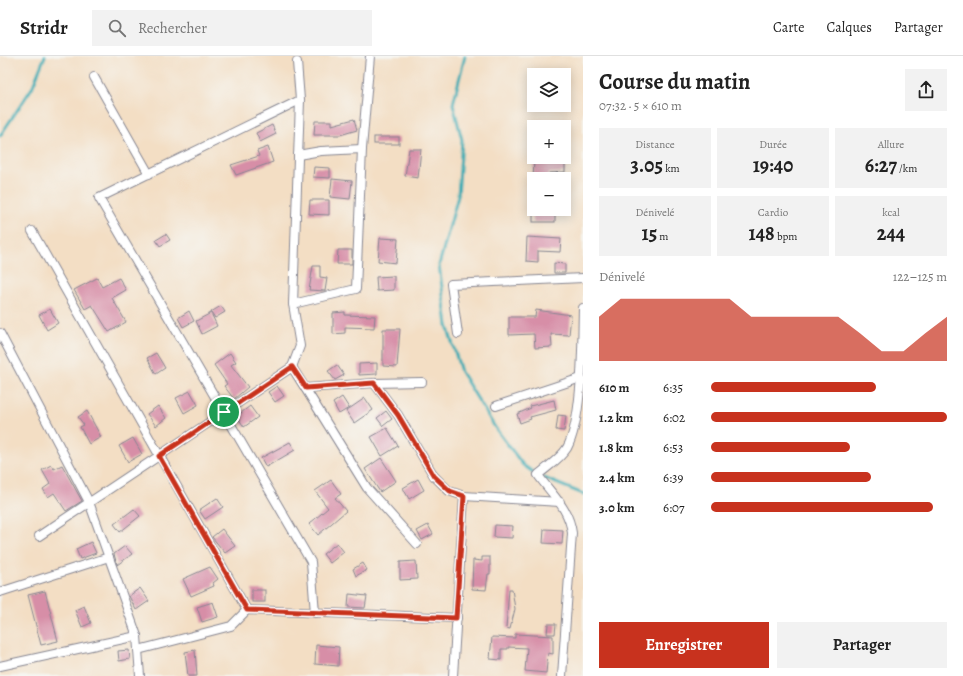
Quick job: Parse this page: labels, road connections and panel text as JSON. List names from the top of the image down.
{
  "page": {
    "header": "Stridr",
    "search": "Rechercher",
    "nav": ["Carte", "Calques", "Partager"],
    "heading": ["Course du matin", "07:32 · 5 × 610 m"],
    "map_buttons": ["+", "−"],
    "stats": [
      ["Distance", "3.05 km"],
      ["Durée", "19:40"],
      ["Allure", "6:27 /km"],
      ["Dénivelé", "15 m"],
      ["Cardio", "148 bpm"],
      ["kcal", "244"]
    ],
    "chart": ["Dénivelé", "122–125 m"],
    "list": [
      {
        "name": "610 m",
        "note": "6:35"
      },
      {
        "name": "1.2 km",
        "note": "6:02"
      },
      {
        "name": "1.8 km",
        "note": "6:53"
      },
      {
        "name": "2.4 km",
        "note": "6:39"
      },
      {
        "name": "3.0 km",
        "note": "6:07"
      }
    ],
    "buttons": ["Enregistrer", "Partager"]
  }
}
